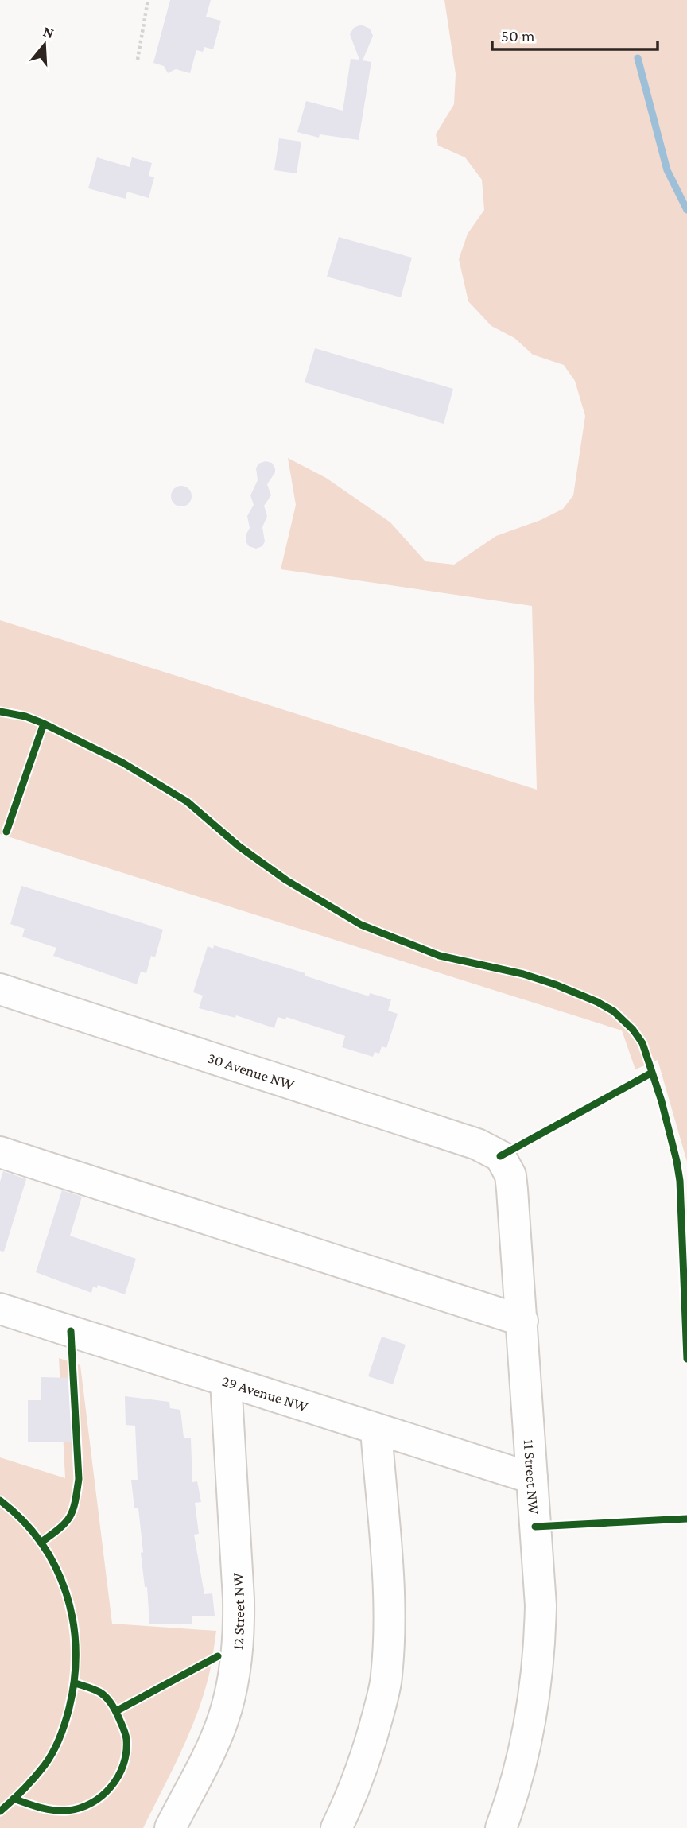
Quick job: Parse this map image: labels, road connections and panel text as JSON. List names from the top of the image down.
{
  "streets": {
    "street": [
      "30 Avenue NW",
      "29 Avenue NW",
      "11 Street NW",
      "12 Street NW"
    ]
  },
  "crossings": [
    ["30 Avenue NW", "11 Street NW"],
    ["29 Avenue NW", "11 Street NW"],
    ["29 Avenue NW", "12 Street NW"]
  ],
  "scale_bar": "50 m",
  "north": "top"
}
